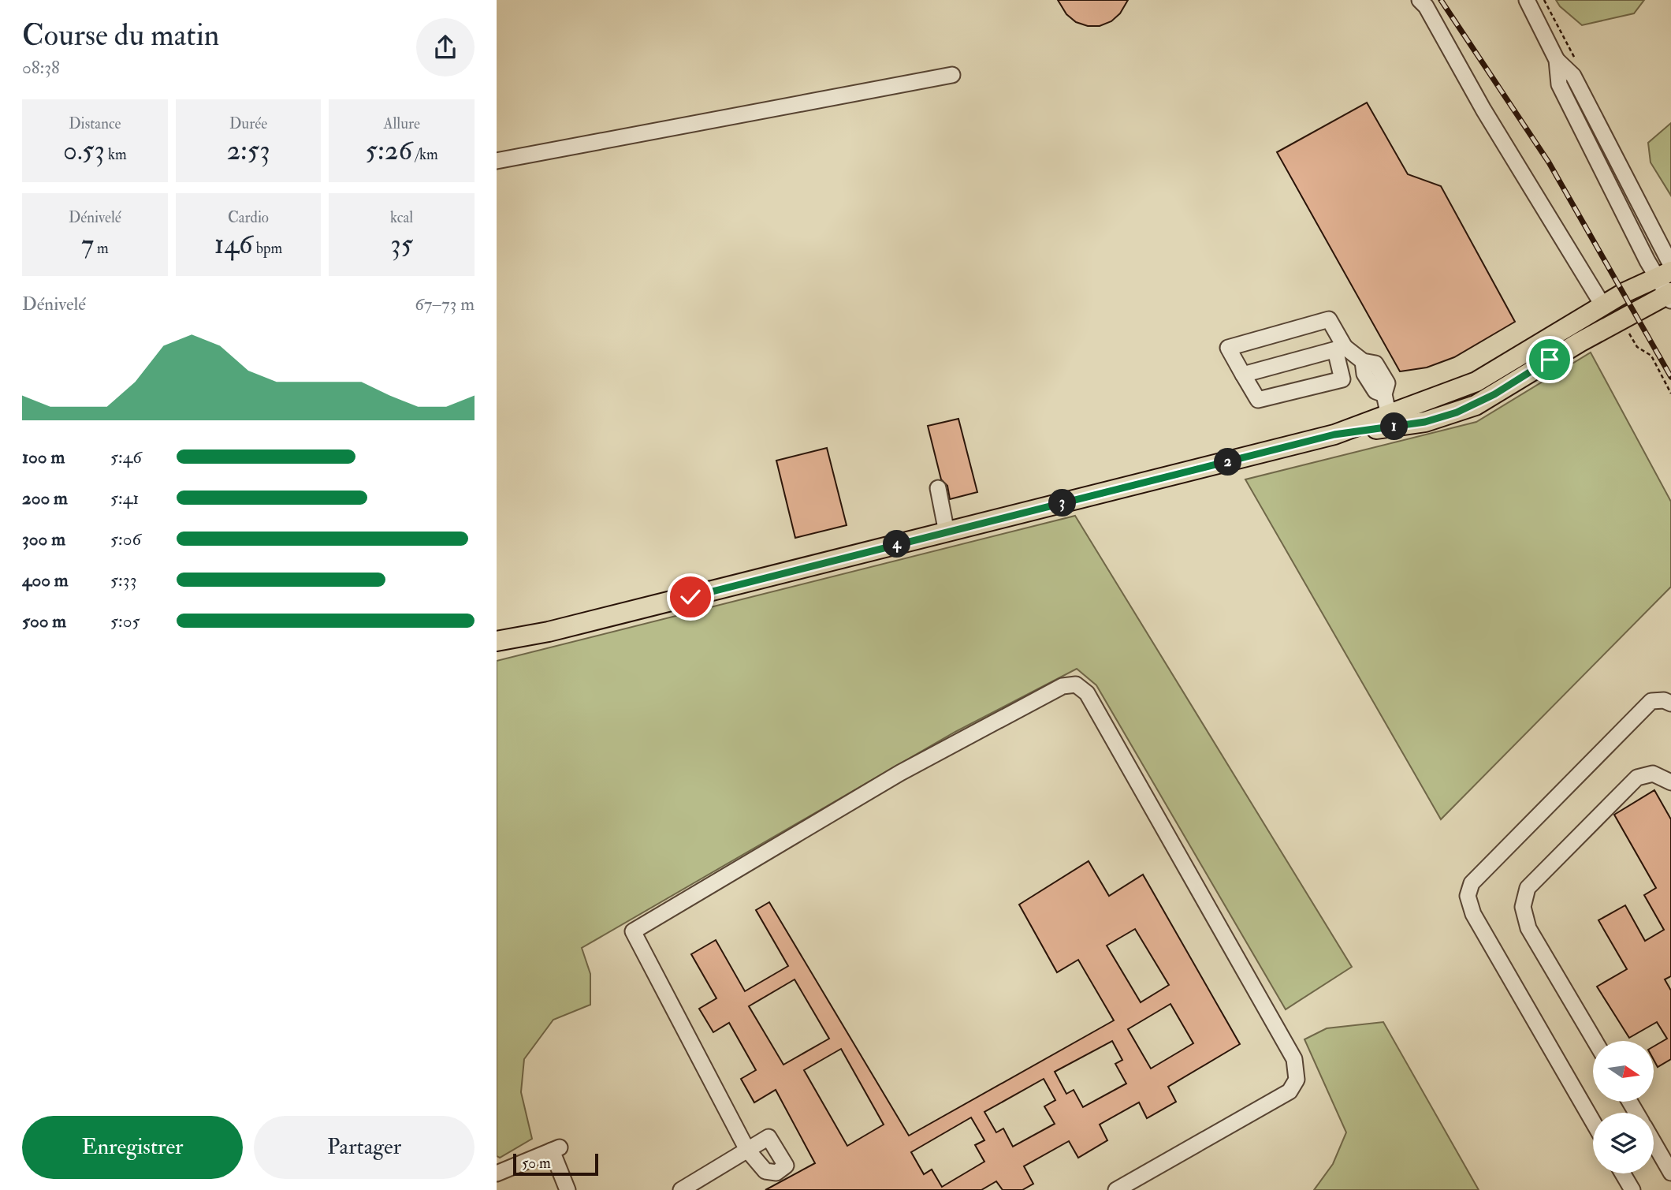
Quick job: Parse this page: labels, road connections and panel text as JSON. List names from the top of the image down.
{
  "scale_bar": "50 m",
  "north": "right",
  "page": {
    "heading": ["Course du matin", "08:38"],
    "stats": [
      ["Distance", "0.53 km"],
      ["Durée", "2:53"],
      ["Allure", "5:26 /km"],
      ["Dénivelé", "7 m"],
      ["Cardio", "146 bpm"],
      ["kcal", "35"]
    ],
    "chart": ["Dénivelé", "67–73 m"],
    "pins": [
      "1",
      "2",
      "3",
      "4"
    ],
    "list": [
      {
        "name": "100 m",
        "note": "5:46"
      },
      {
        "name": "200 m",
        "note": "5:41"
      },
      {
        "name": "300 m",
        "note": "5:06"
      },
      {
        "name": "400 m",
        "note": "5:33"
      },
      {
        "name": "500 m",
        "note": "5:05"
      }
    ],
    "buttons": ["Enregistrer", "Partager"],
    "scale": "50 m"
  }
}
